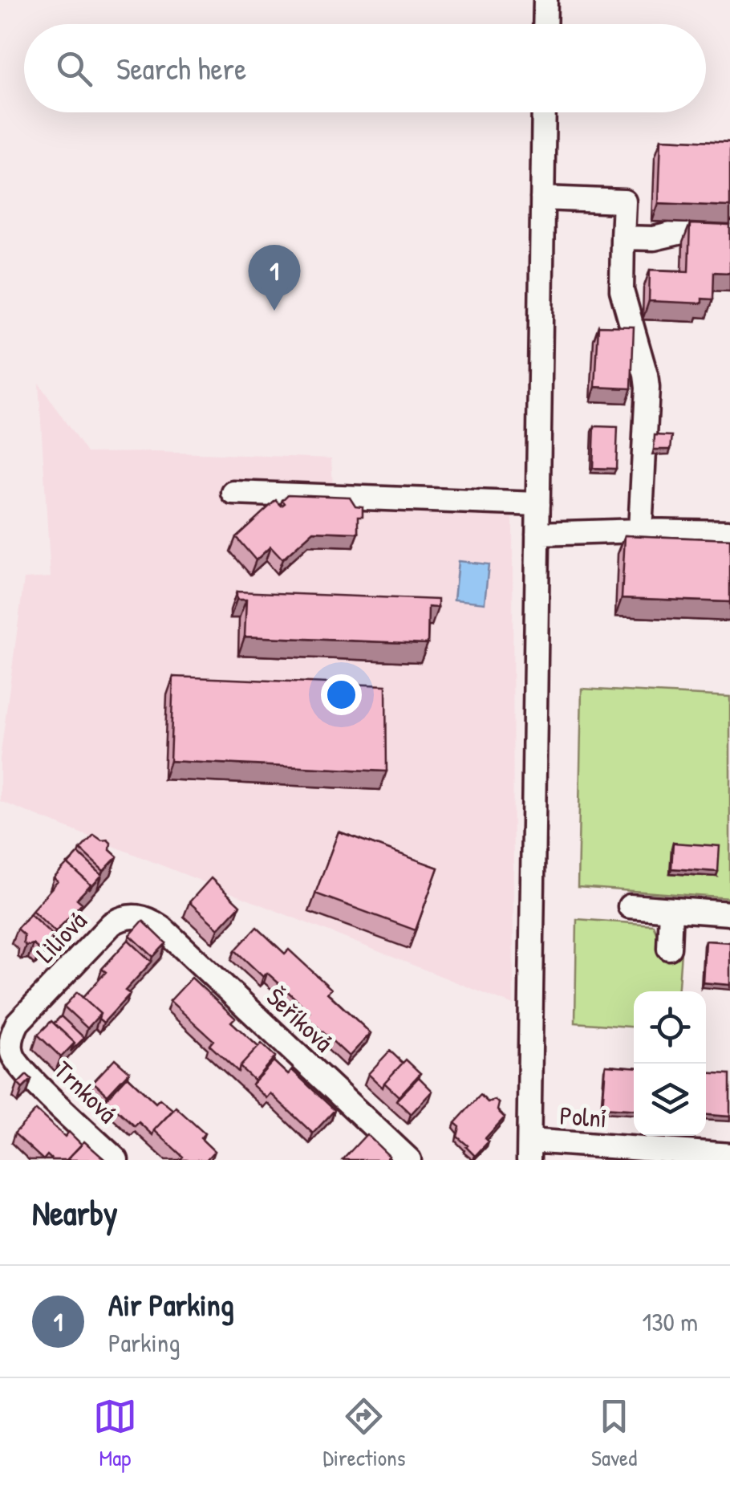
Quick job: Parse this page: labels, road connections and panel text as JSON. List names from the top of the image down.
{
  "streets": {
    "street": [
      "Liliová",
      "Šeříková",
      "Trnková",
      "Polní"
    ]
  },
  "crossings": [
    ["Liliová", "Šeříková"],
    ["Liliová", "Trnková"]
  ],
  "page": {
    "search": "Search here",
    "pins": "1",
    "heading": "Nearby",
    "list": [
      {
        "mark": "1",
        "name": "Air Parking",
        "note": "Parking",
        "value": "130 m"
      }
    ],
    "nav": ["Map", "Directions", "Saved"]
  }
}
